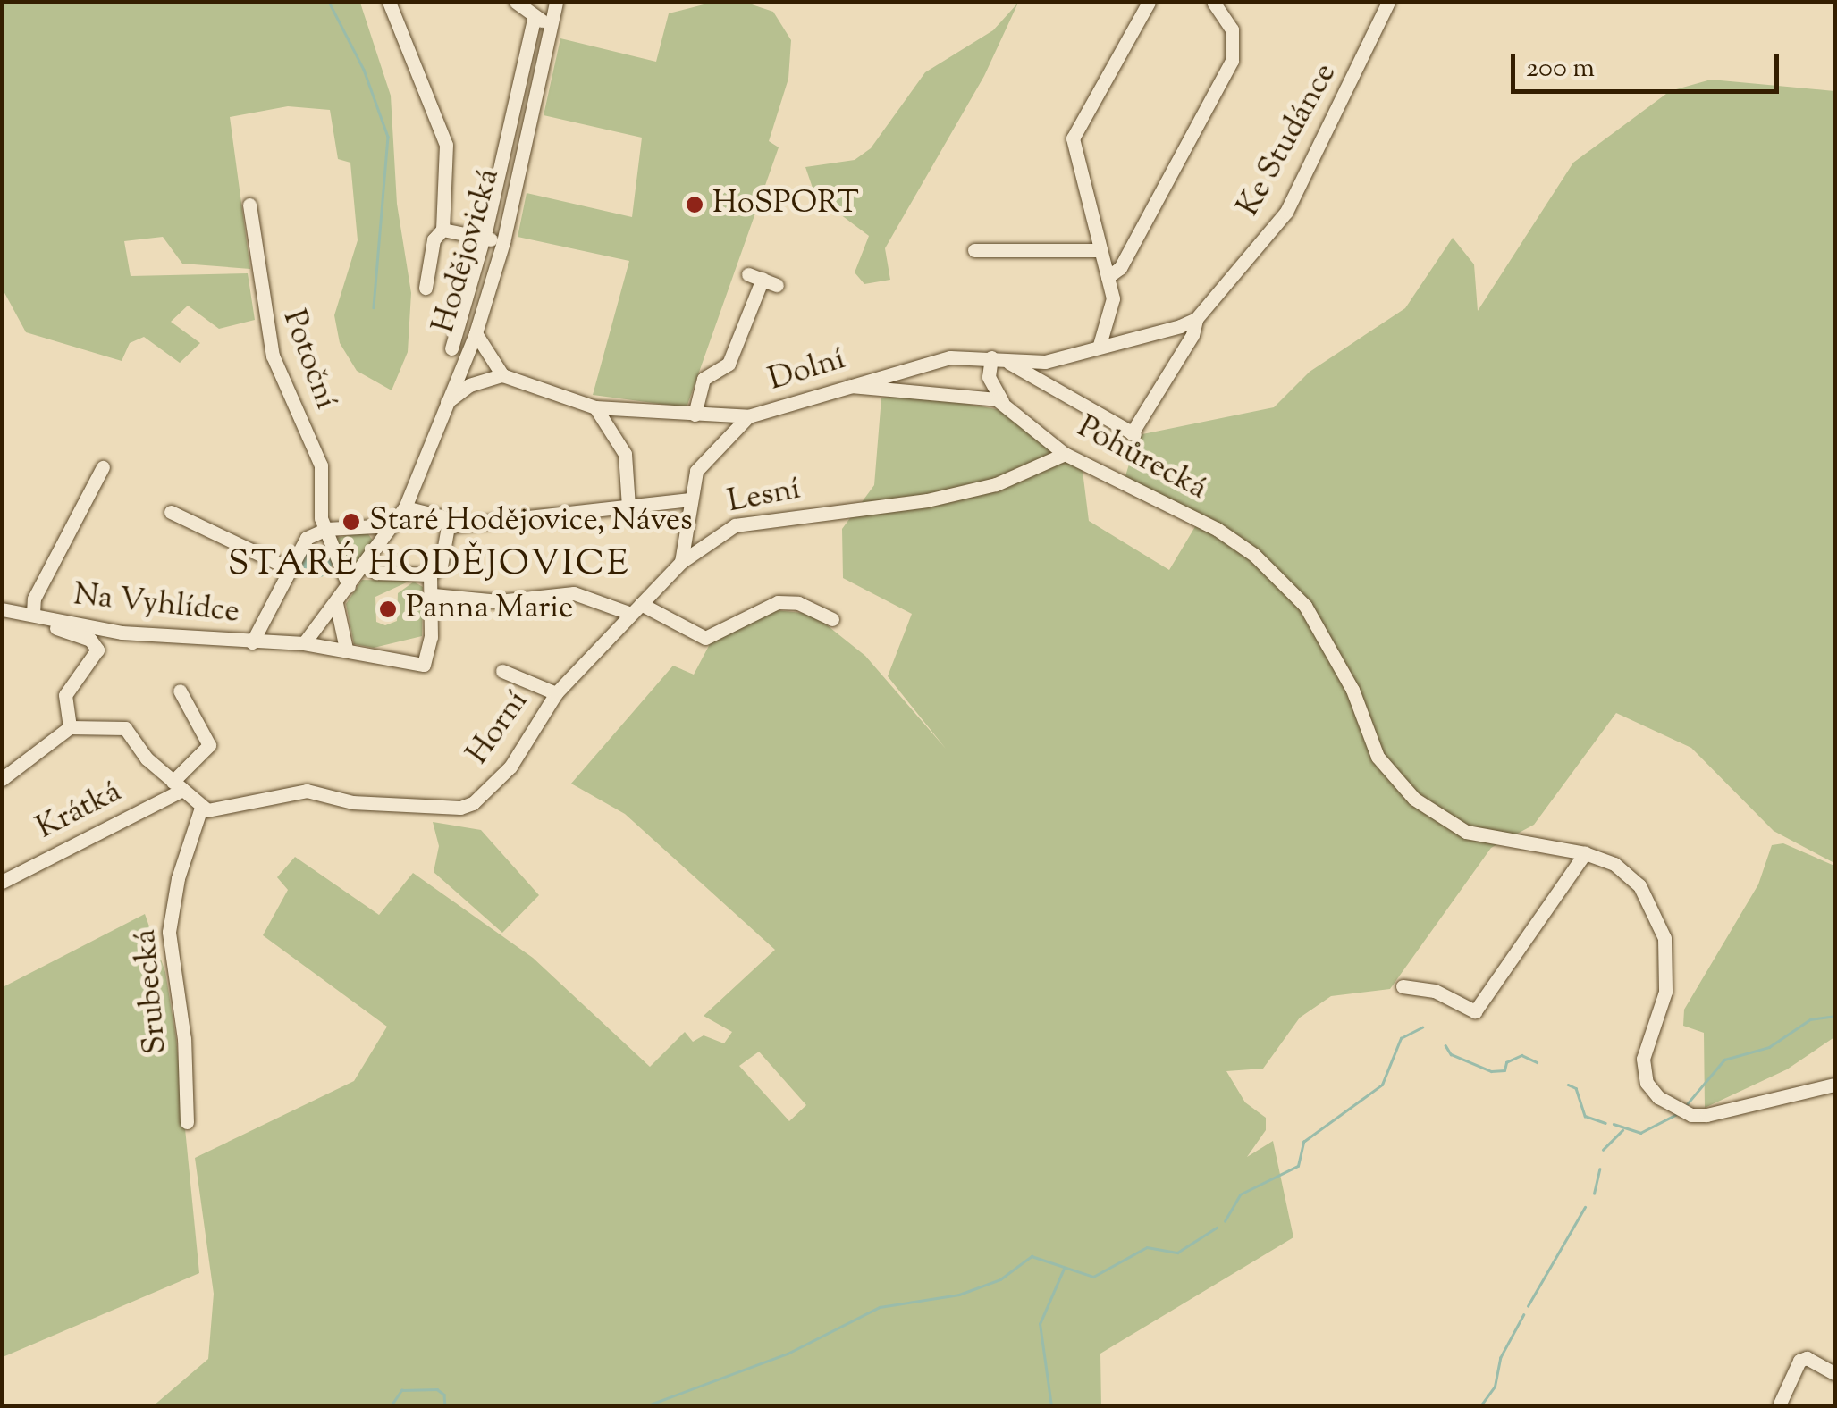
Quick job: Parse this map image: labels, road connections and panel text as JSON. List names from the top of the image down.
{
  "streets": {
    "street": [
      "Ke Studánce",
      "Hodějovická",
      "Potoční",
      "Dolní",
      "Pohůrecká",
      "Lesní",
      "Na Vyhlídce",
      "Horní",
      "Krátká",
      "Srubecká"
    ]
  },
  "crossings": [
    ["Ke Studánce", "Dolní"],
    ["Hodějovická", "Potoční"],
    ["Hodějovická", "Na Vyhlídce"],
    ["Pohůrecká", "Lesní"],
    ["Lesní", "Horní"],
    ["Horní", "Srubecká"]
  ],
  "districts": ["STARÉ HODĚJOVICE"],
  "places": ["HoSPORT", "Staré Hodějovice, Náves", "Panna Marie"],
  "scale_bar": "200 m"
}
